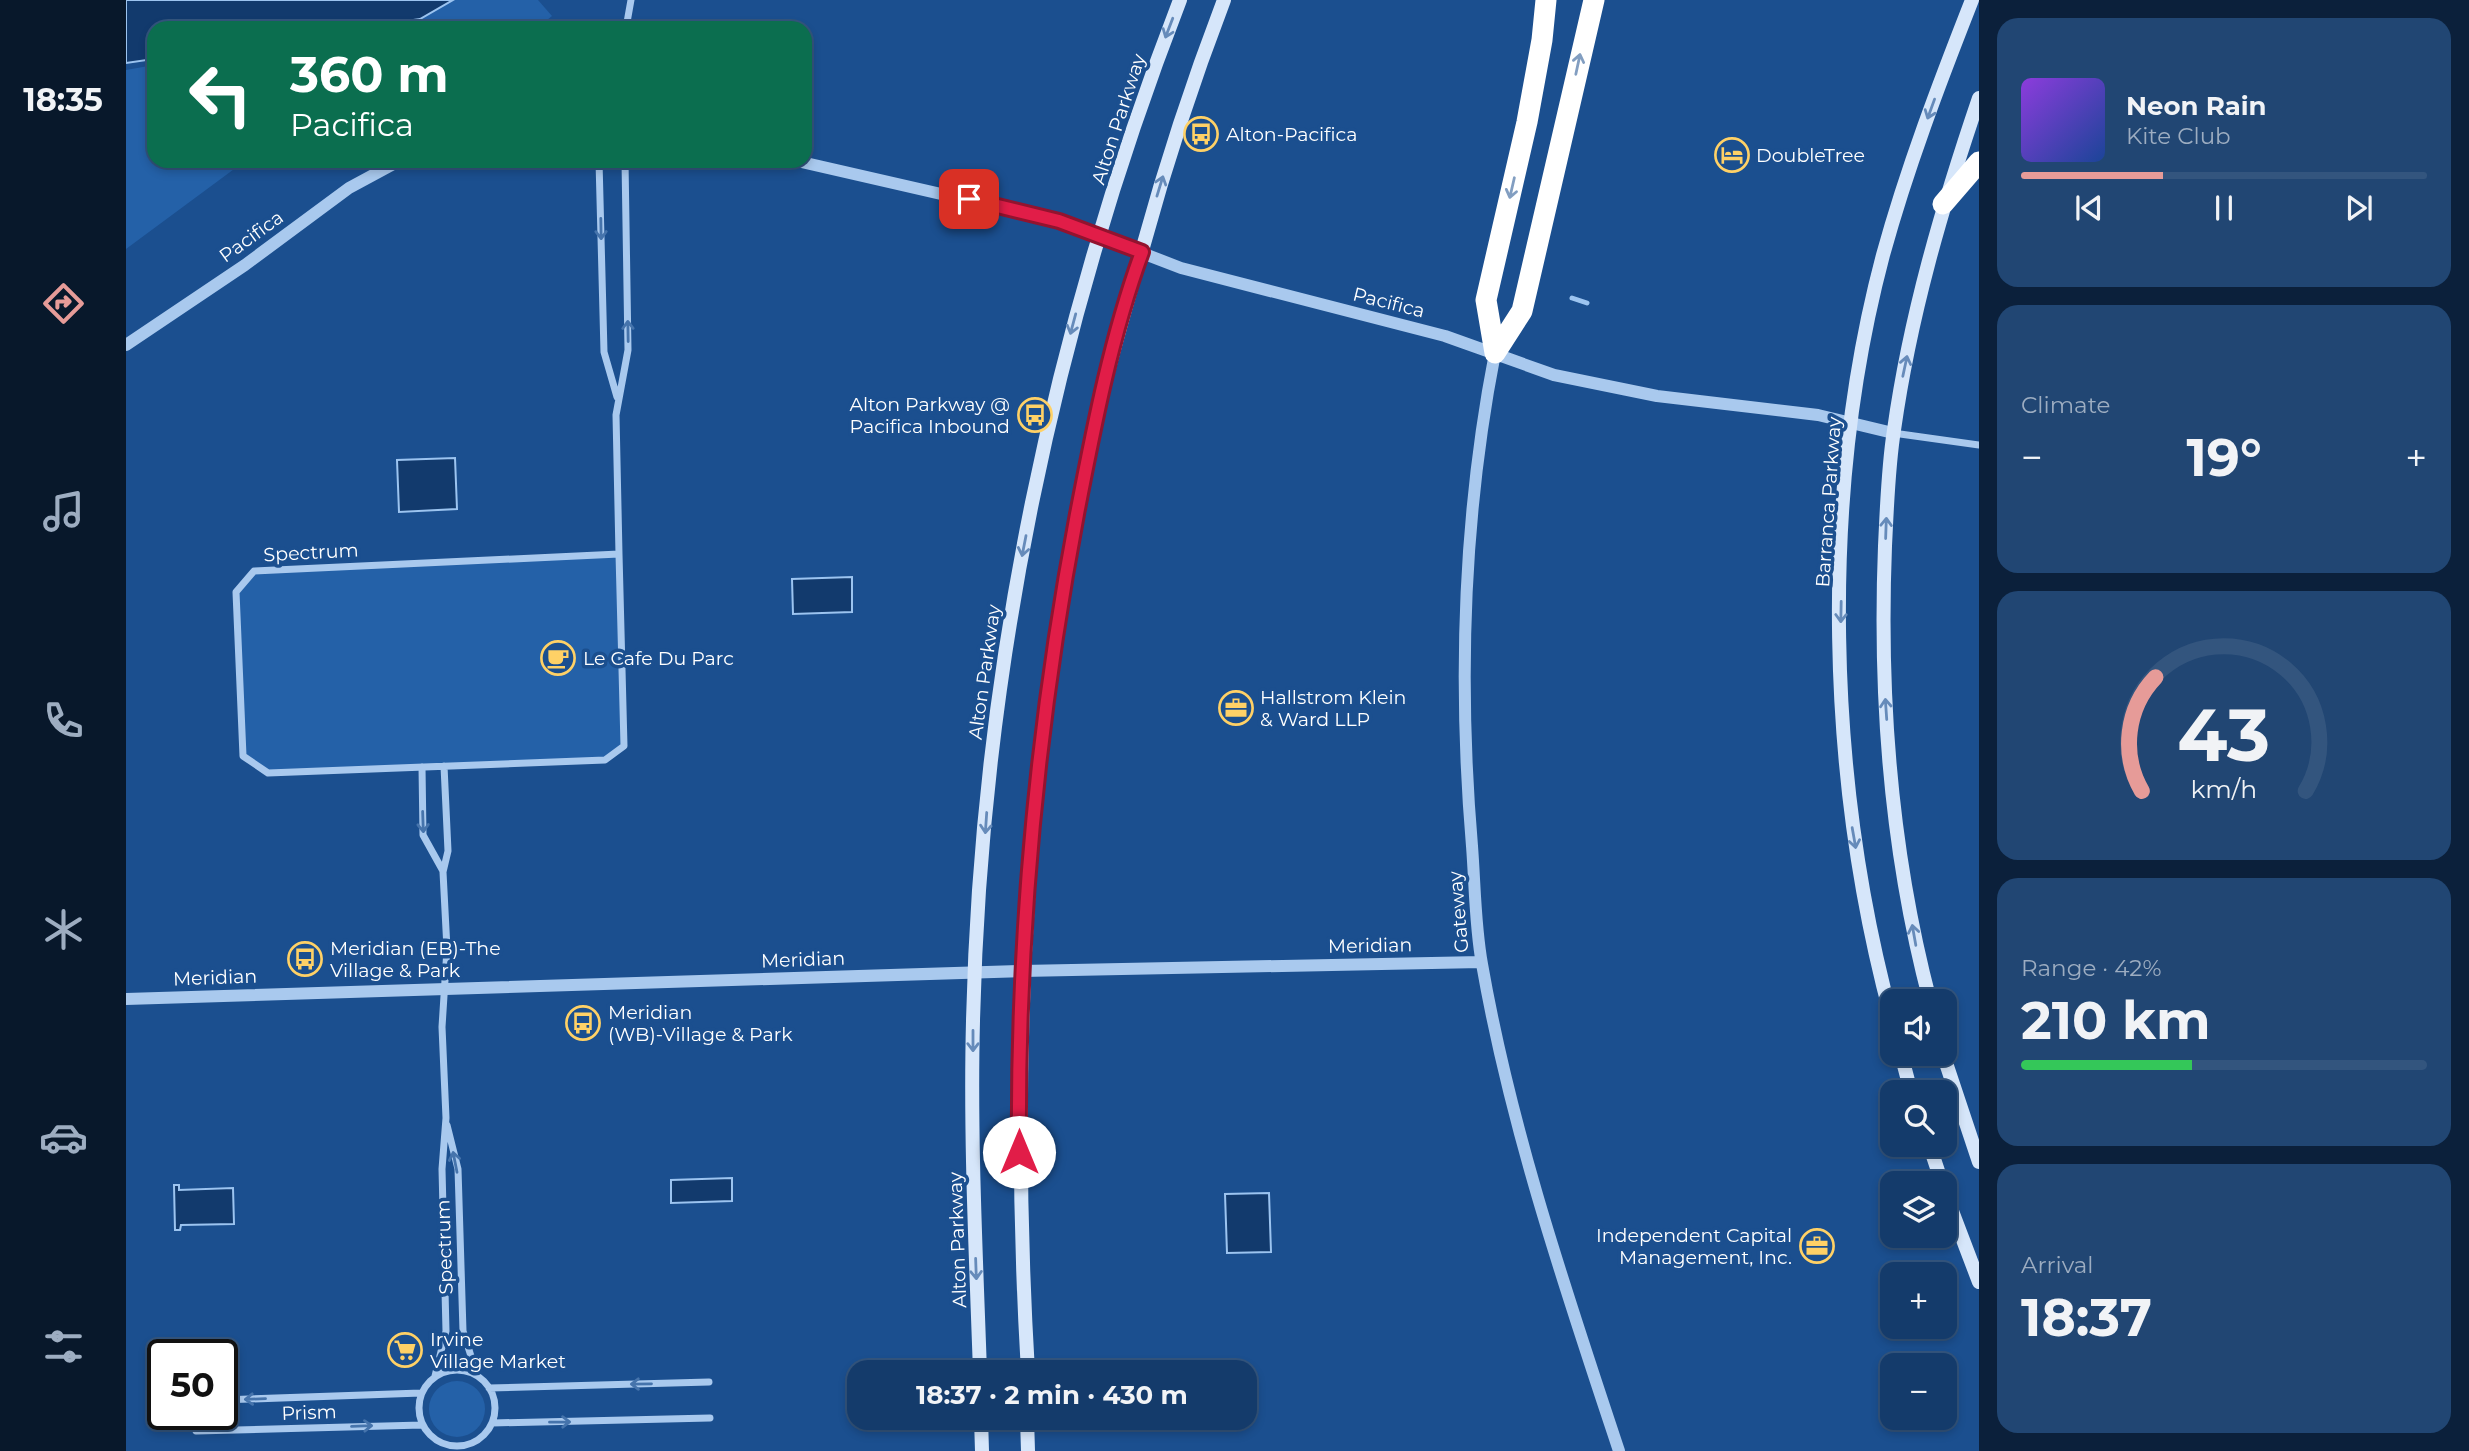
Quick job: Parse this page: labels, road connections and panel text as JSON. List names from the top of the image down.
{
  "streets": {
    "main road": ["Alton Parkway", "Barranca Parkway"],
    "street": [
      "Pacifica",
      "Spectrum",
      "Gateway",
      "Meridian",
      "Prism"
    ]
  },
  "crossings": [
    ["Alton Parkway", "Pacifica"],
    ["Alton Parkway", "Meridian"],
    ["Pacifica", "Barranca Parkway"],
    ["Pacifica", "Gateway"],
    ["Spectrum", "Meridian"],
    ["Spectrum", "Prism"],
    ["Gateway", "Meridian"]
  ],
  "places": {
    "bus stop": [
      "Alton-Pacifica",
      "Alton Parkway @ Pacifica Inbound",
      "Meridian (EB)-The Village & Park",
      "Meridian (WB)-Village & Park"
    ],
    "hotel": ["DoubleTree"],
    "cafe": ["Le Cafe Du Parc"],
    "office": ["Hallstrom Klein & Ward LLP", "Independent Capital Management, Inc."],
    "supermarket": ["Irvine Village Market"]
  },
  "page": {
    "tabs": "18:35",
    "turn": ["360 m", "Pacifica"],
    "song": ["Neon Rain", "Kite Club"],
    "tile": [
      "Climate",
      ["Range · 42%", "210 km"],
      ["Arrival", "18:37"]
    ],
    "heat": ["−", "19°", "+"],
    "map_buttons": ["+", "−"],
    "limit": "50",
    "trip": "18:37 · 2 min · 430 m",
    "gauge": ["43", "km/h"]
  }
}
